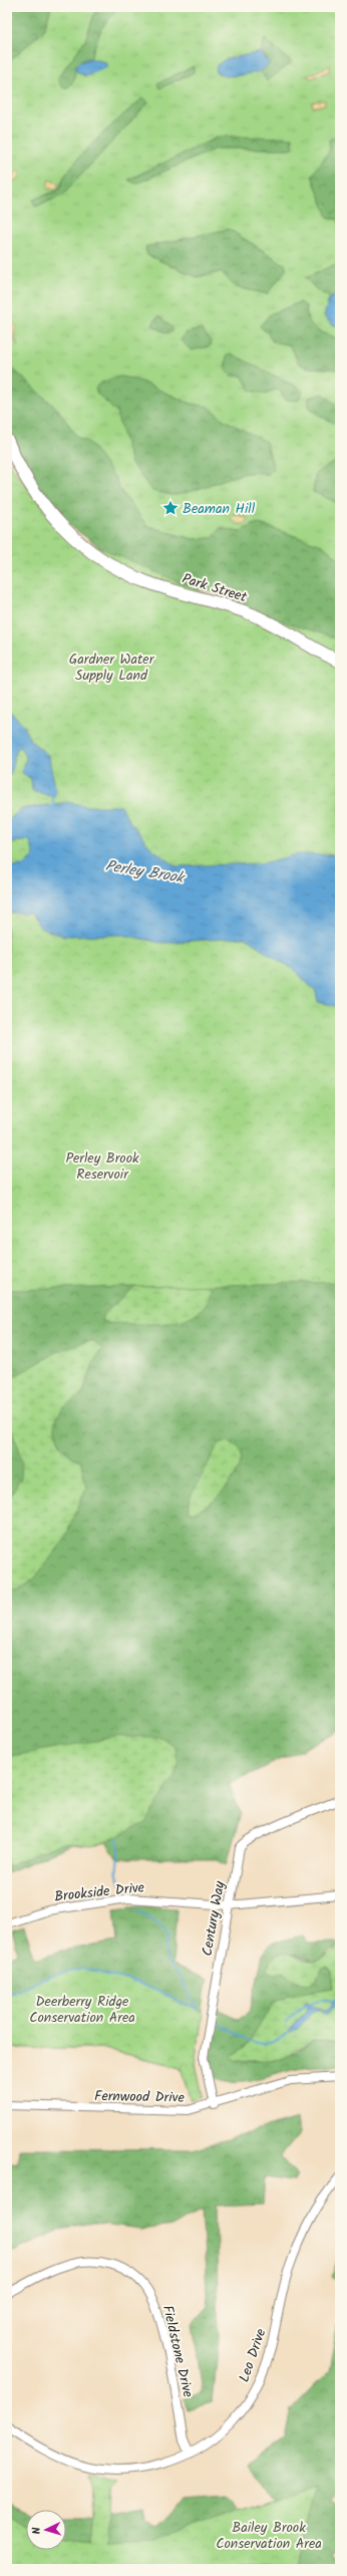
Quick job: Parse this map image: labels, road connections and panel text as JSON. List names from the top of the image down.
{
  "streets": {
    "street": [
      "Park Street",
      "Brookside Drive",
      "Century Way",
      "Fernwood Drive",
      "Fieldstone Drive",
      "Leo Drive"
    ]
  },
  "crossings": [
    ["Brookside Drive", "Century Way"],
    ["Century Way", "Fernwood Drive"],
    ["Fieldstone Drive", "Leo Drive"]
  ],
  "water": ["Perley Brook"],
  "parks": [
    "Gardner Water Supply Land",
    "Perley Brook Reservoir",
    "Deerberry Ridge Conservation Area",
    "Bailey Brook Conservation Area"
  ],
  "places": {
    "place": ["Beaman Hill"]
  },
  "north": "left"
}
